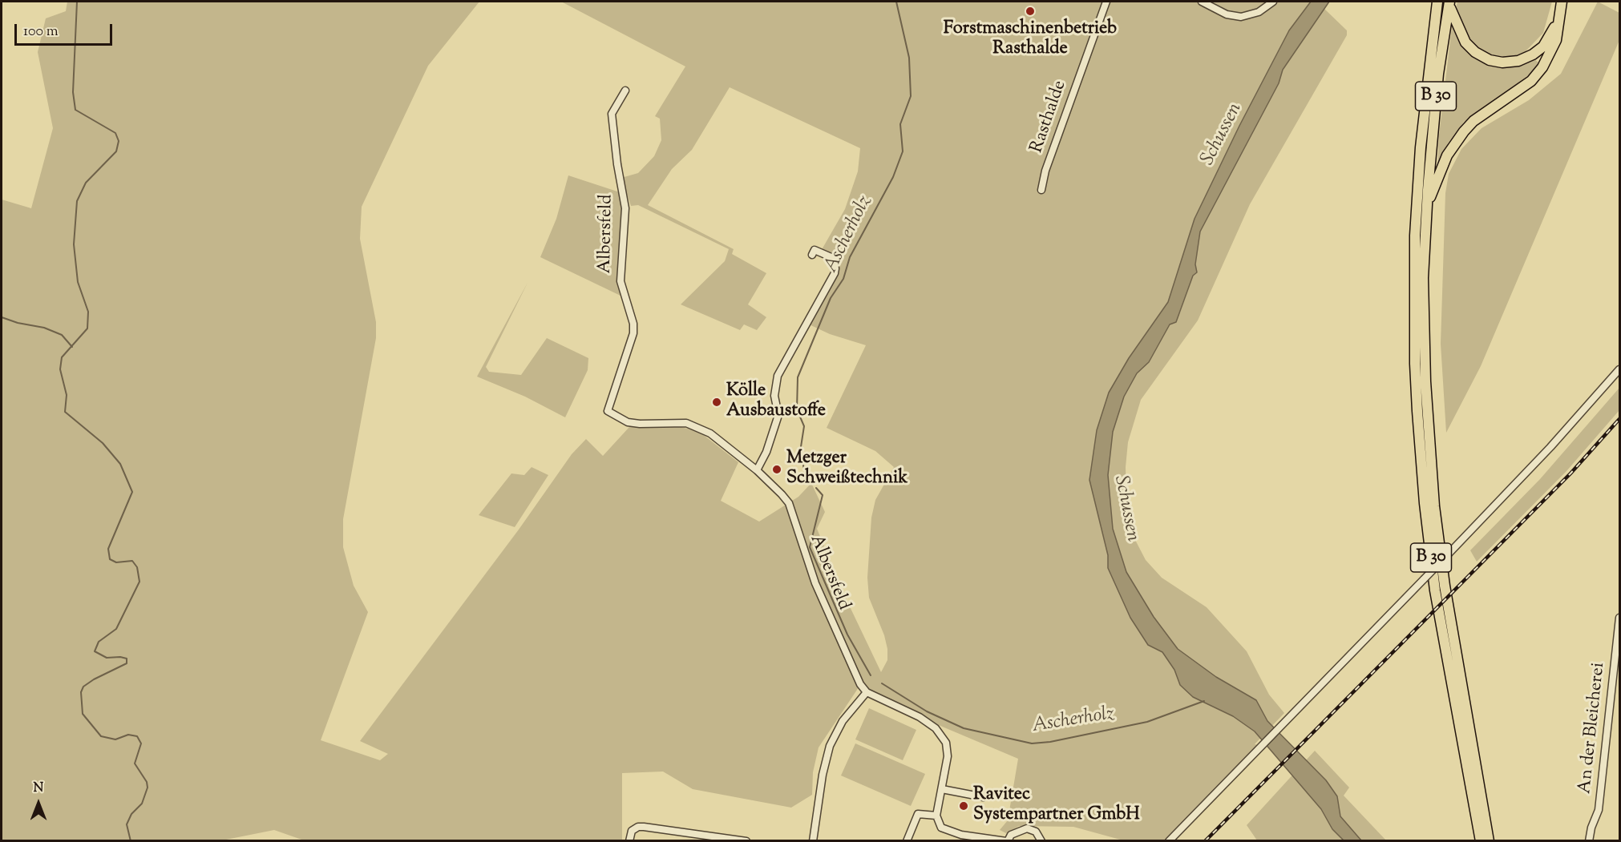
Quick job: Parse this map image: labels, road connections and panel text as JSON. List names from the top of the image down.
{
  "streets": {
    "highway": ["B 30"],
    "street": ["Rasthalde", "Albersfeld", "An der Bleicherei"]
  },
  "water": ["Schussen", "Ascherholz"],
  "places": [
    "Forstmaschinenbetrieb Rasthalde",
    "Kölle Ausbaustoffe",
    "Metzger Schweißtechnik",
    "Ravitec Systempartner GmbH"
  ],
  "scale_bar": "100 m",
  "north": "top"
}
